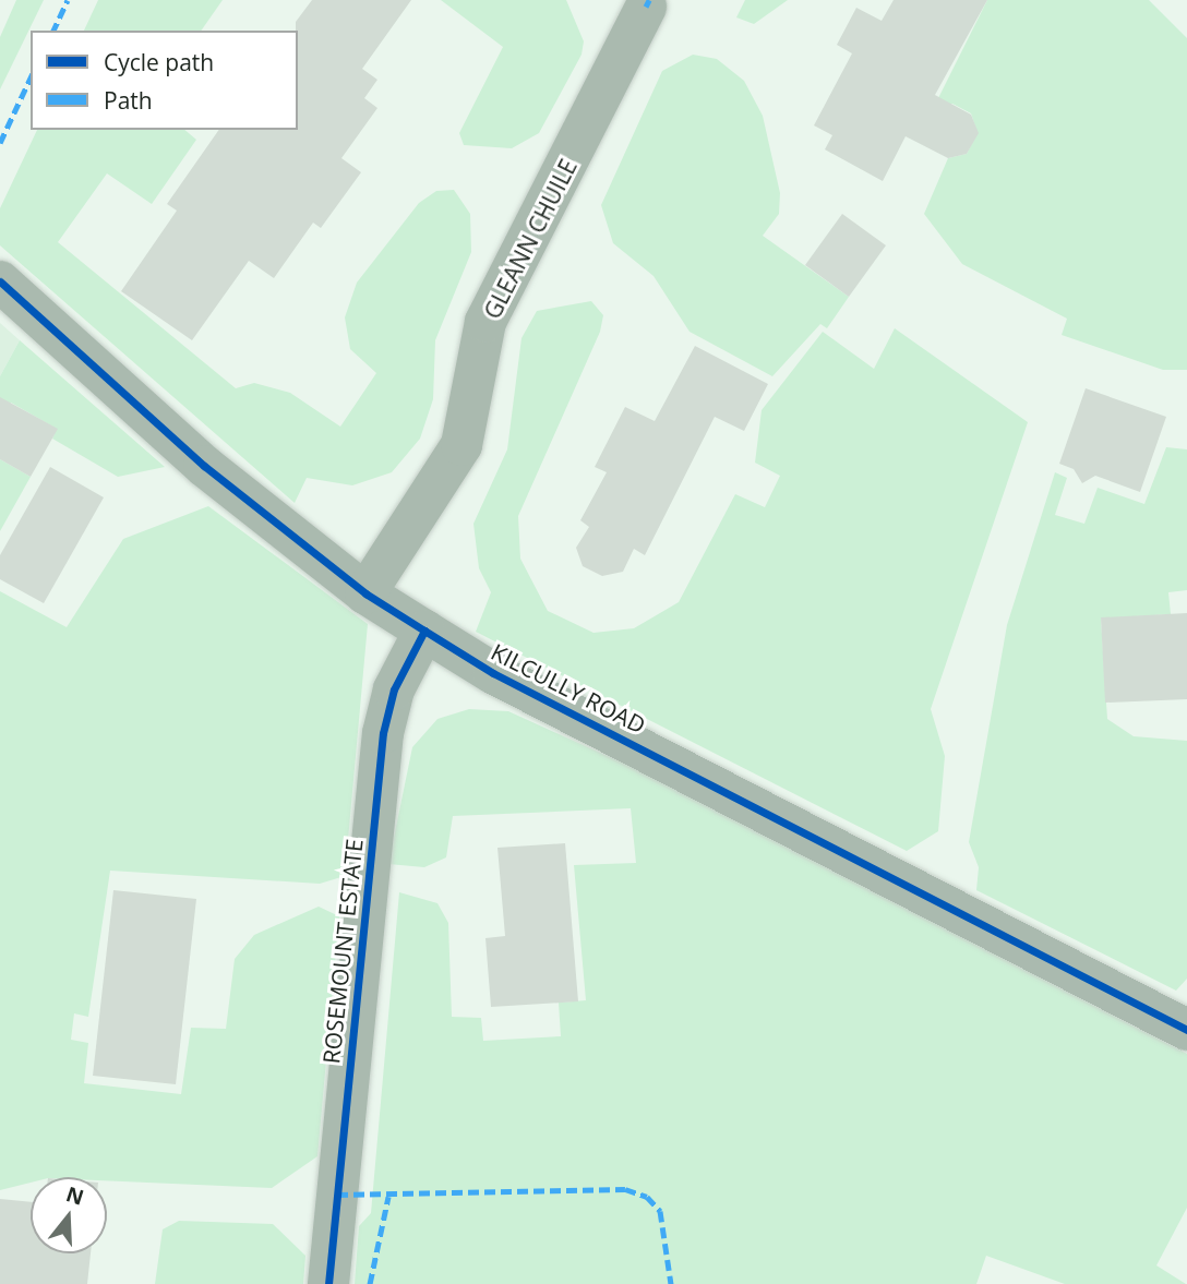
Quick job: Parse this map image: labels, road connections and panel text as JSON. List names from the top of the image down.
{
  "streets": {
    "street": ["GLEANN CHUILE", "KILCULLY ROAD", "ROSEMOUNT ESTATE"]
  },
  "crossings": [
    ["GLEANN CHUILE", "KILCULLY ROAD"],
    ["KILCULLY ROAD", "ROSEMOUNT ESTATE"]
  ],
  "legend": ["Cycle path", "Path"],
  "north": "top"
}
